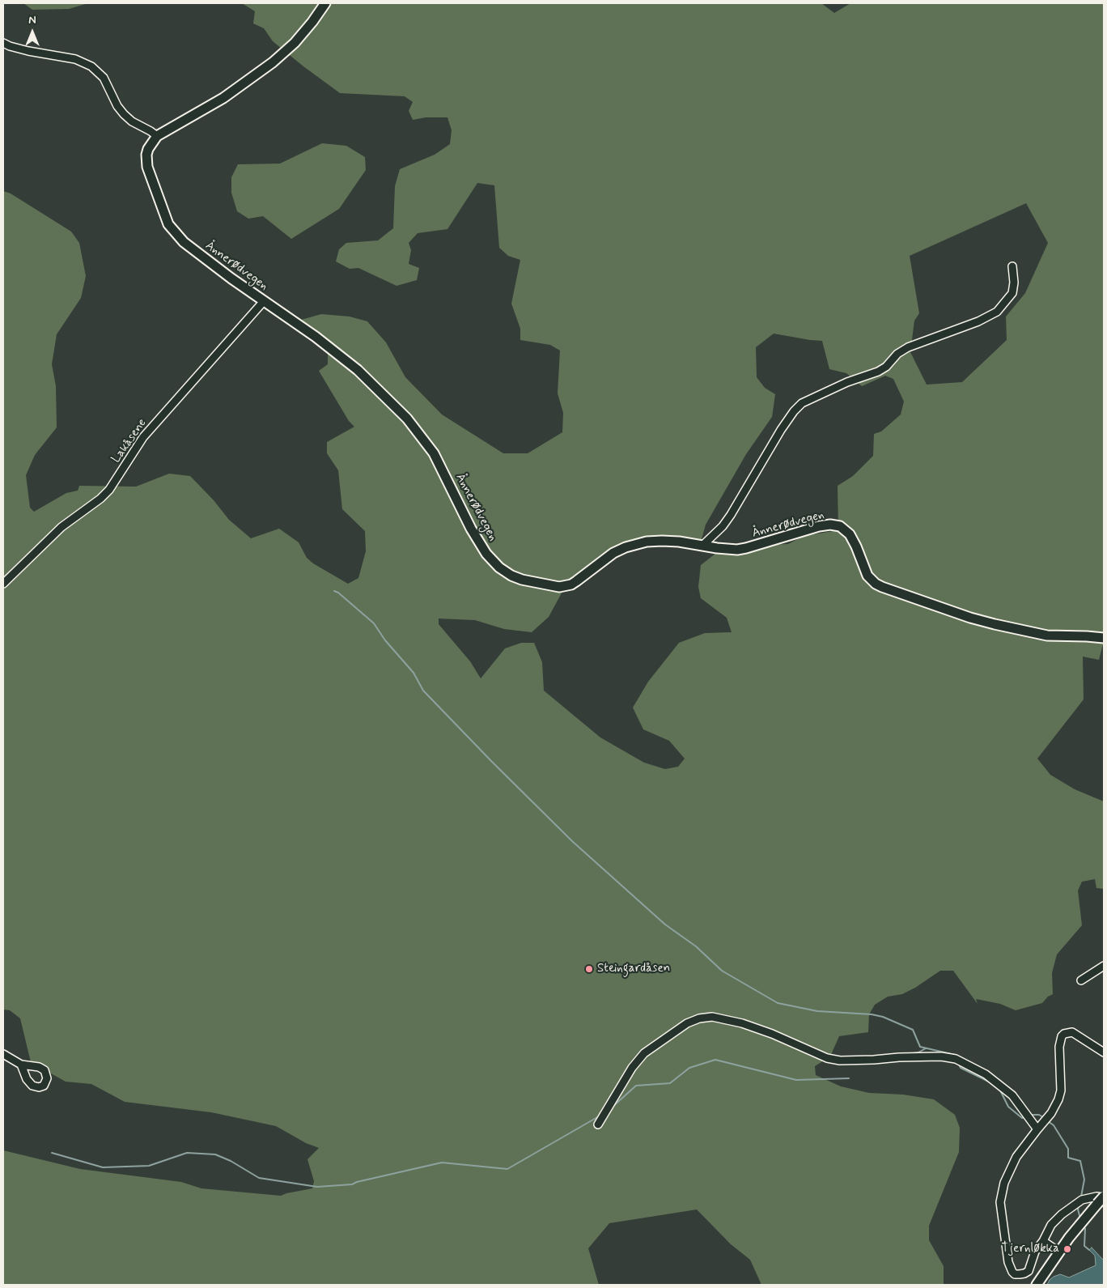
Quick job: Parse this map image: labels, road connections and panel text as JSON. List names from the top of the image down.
{
  "streets": {
    "main road": ["Ånnerødvegen"],
    "street": ["Lakåsene"]
  },
  "crossings": [
    ["Ånnerødvegen", "Lakåsene"]
  ],
  "places": ["Steingardåsen", "Tjernløkka"],
  "north": "top"
}
